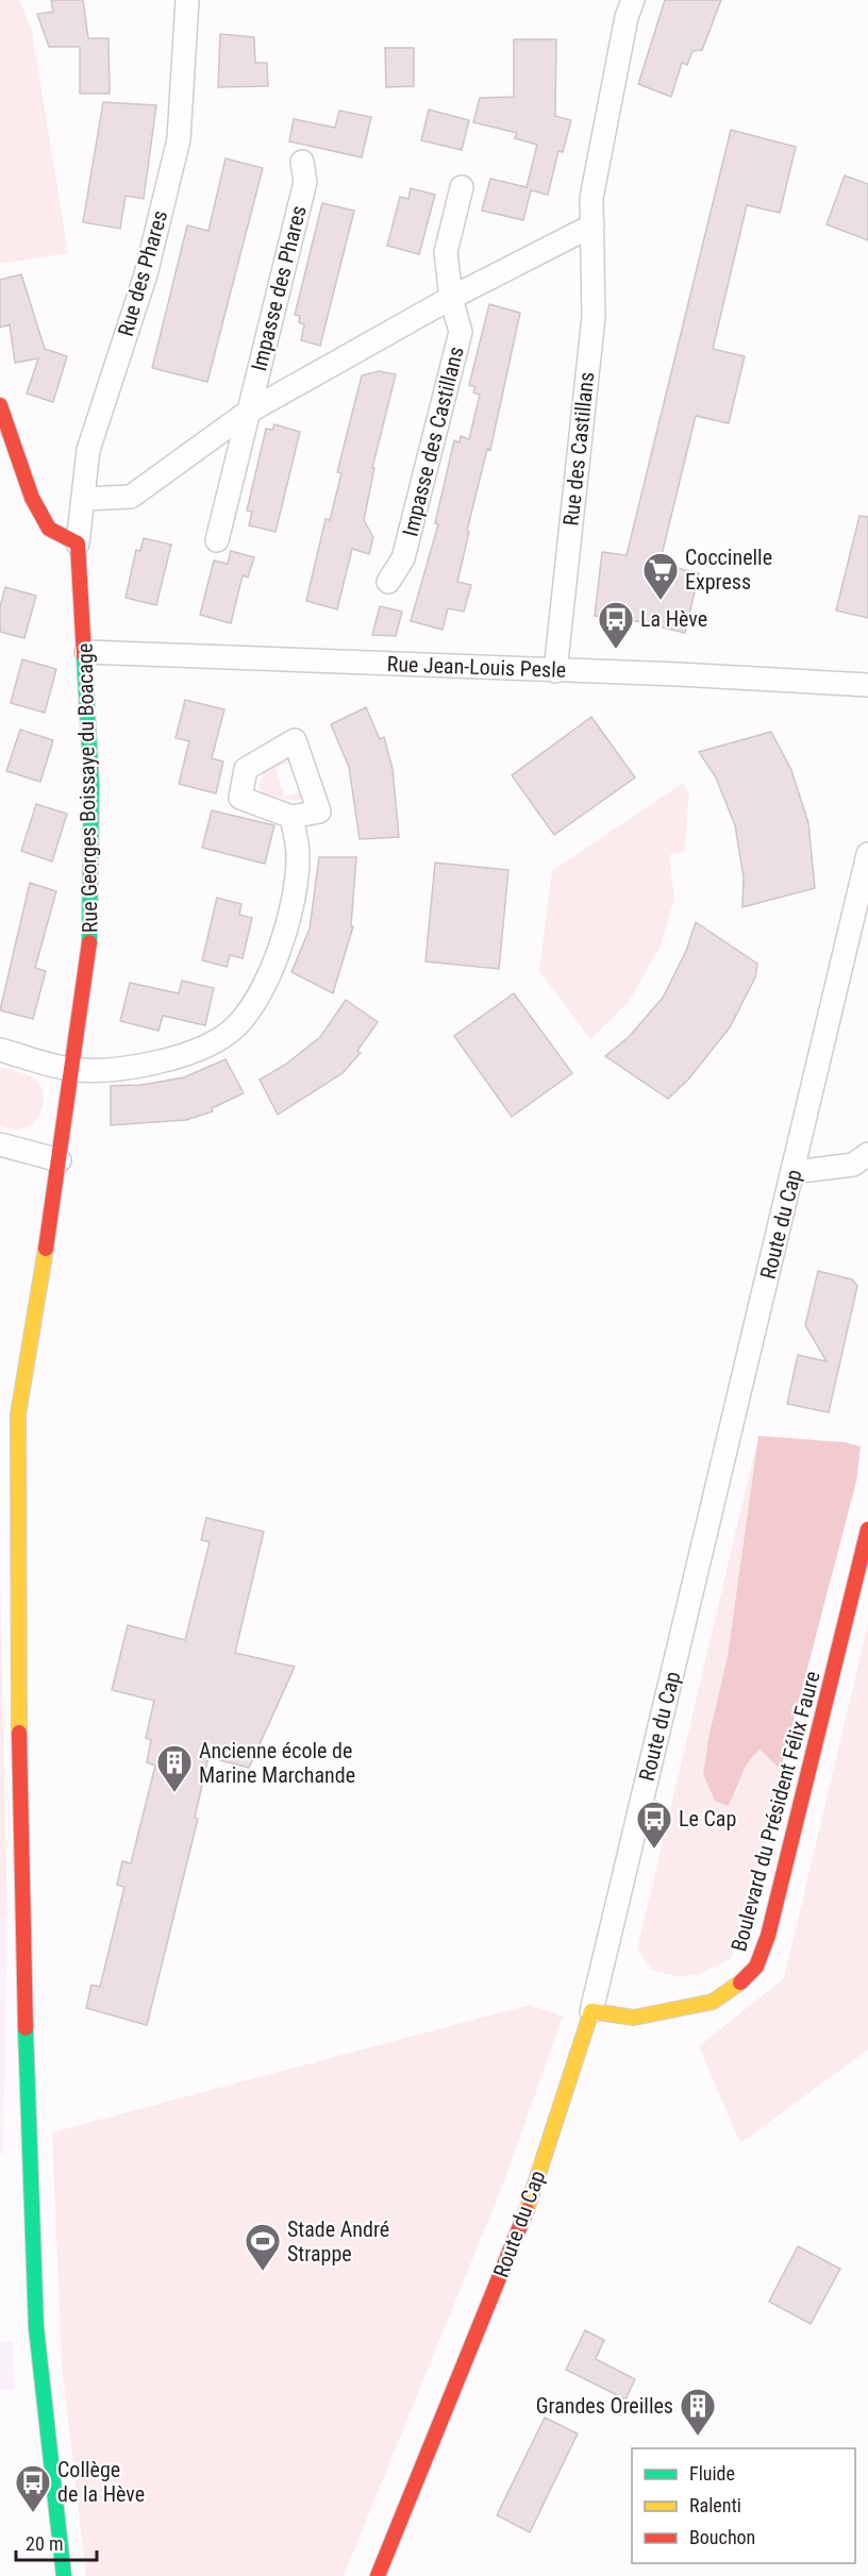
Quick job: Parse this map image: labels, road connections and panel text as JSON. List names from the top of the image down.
{
  "streets": {
    "street": [
      "Rue des Phares",
      "Impasse des Phares",
      "Impasse des Castillans",
      "Rue des Castillans",
      "Rue Jean-Louis Pesle",
      "Rue Georges Boissaye du Boacage",
      "Route du Cap",
      "Boulevard du Président Félix Faure"
    ]
  },
  "crossings": [
    ["Rue des Phares", "Rue Georges Boissaye du Boacage"],
    ["Rue des Castillans", "Rue Jean-Louis Pesle"],
    ["Rue Jean-Louis Pesle", "Rue Georges Boissaye du Boacage"],
    ["Route du Cap", "Boulevard du Président Félix Faure"]
  ],
  "places": {
    "supermarket": ["Coccinelle Express"],
    "bus stop": ["La Hève", "Le Cap", "Collège de la Hève"],
    "building": ["Ancienne école de Marine Marchande", "Grandes Oreilles"],
    "sports": ["Stade André Strappe"]
  },
  "legend": ["Fluide", "Ralenti", "Bouchon"],
  "scale_bar": "20 m"
}
